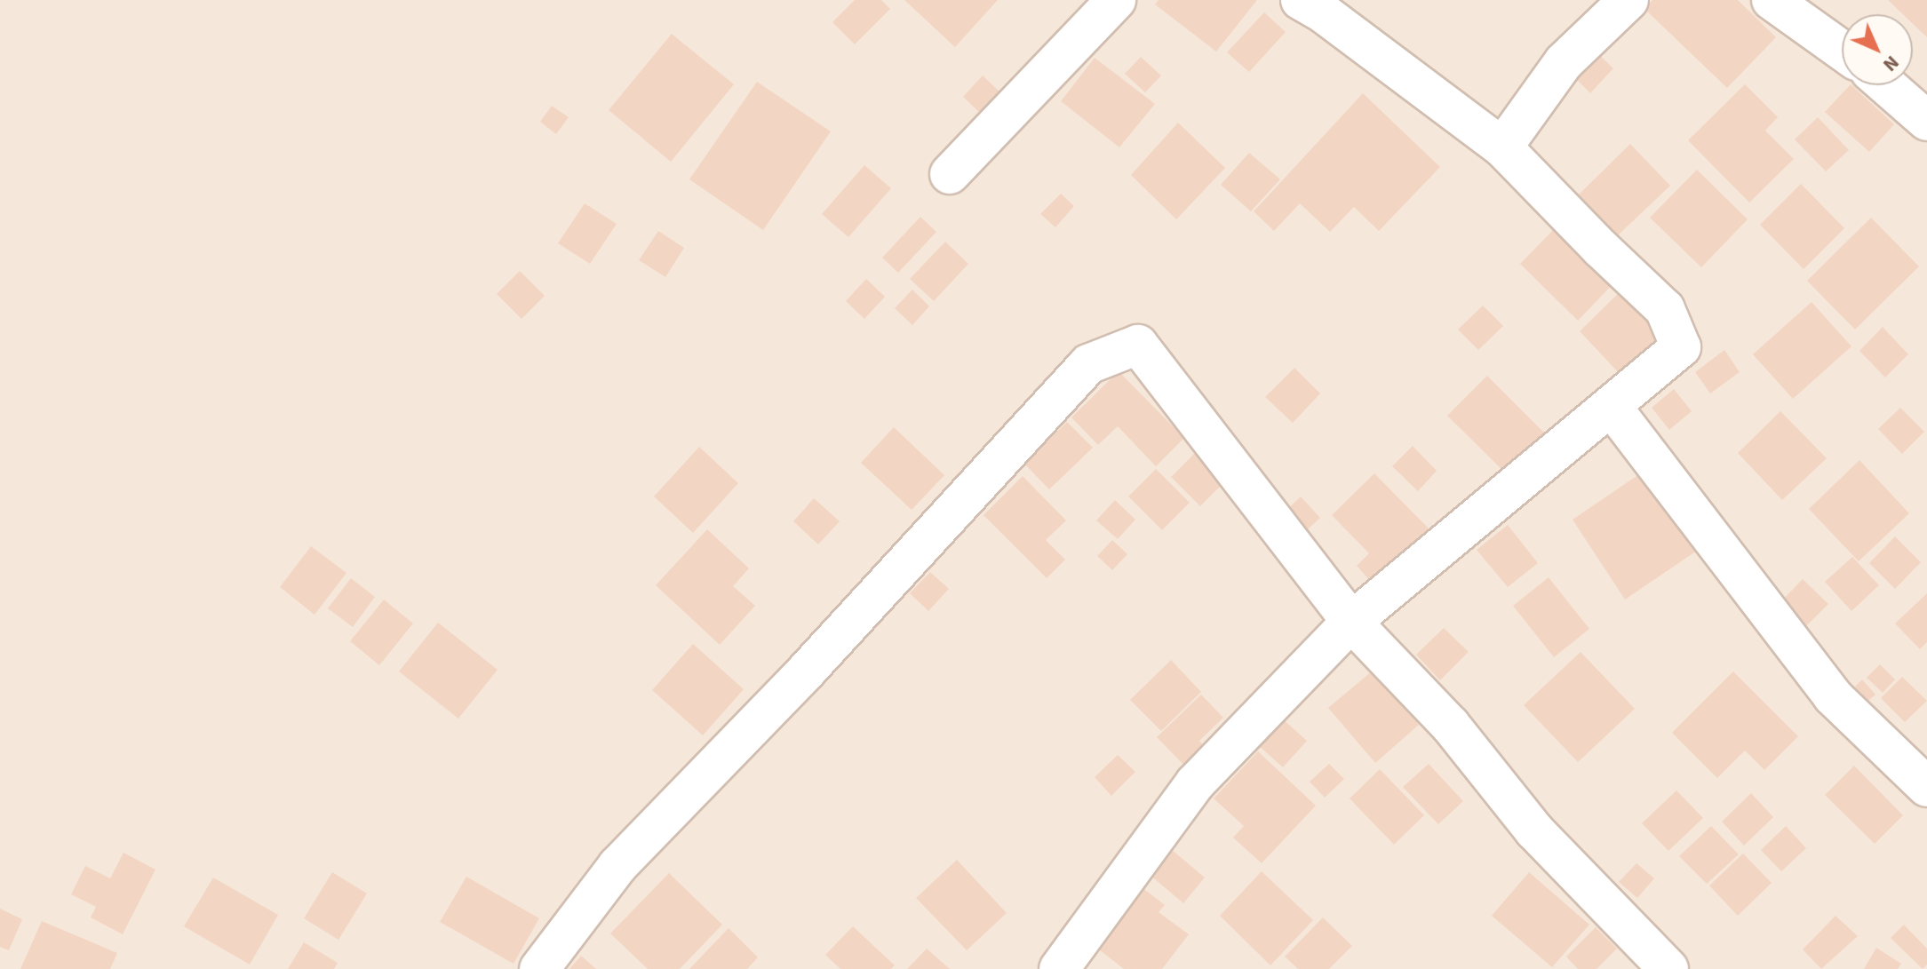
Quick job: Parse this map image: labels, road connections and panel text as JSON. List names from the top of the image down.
{
  "north": "bottom right"
}
